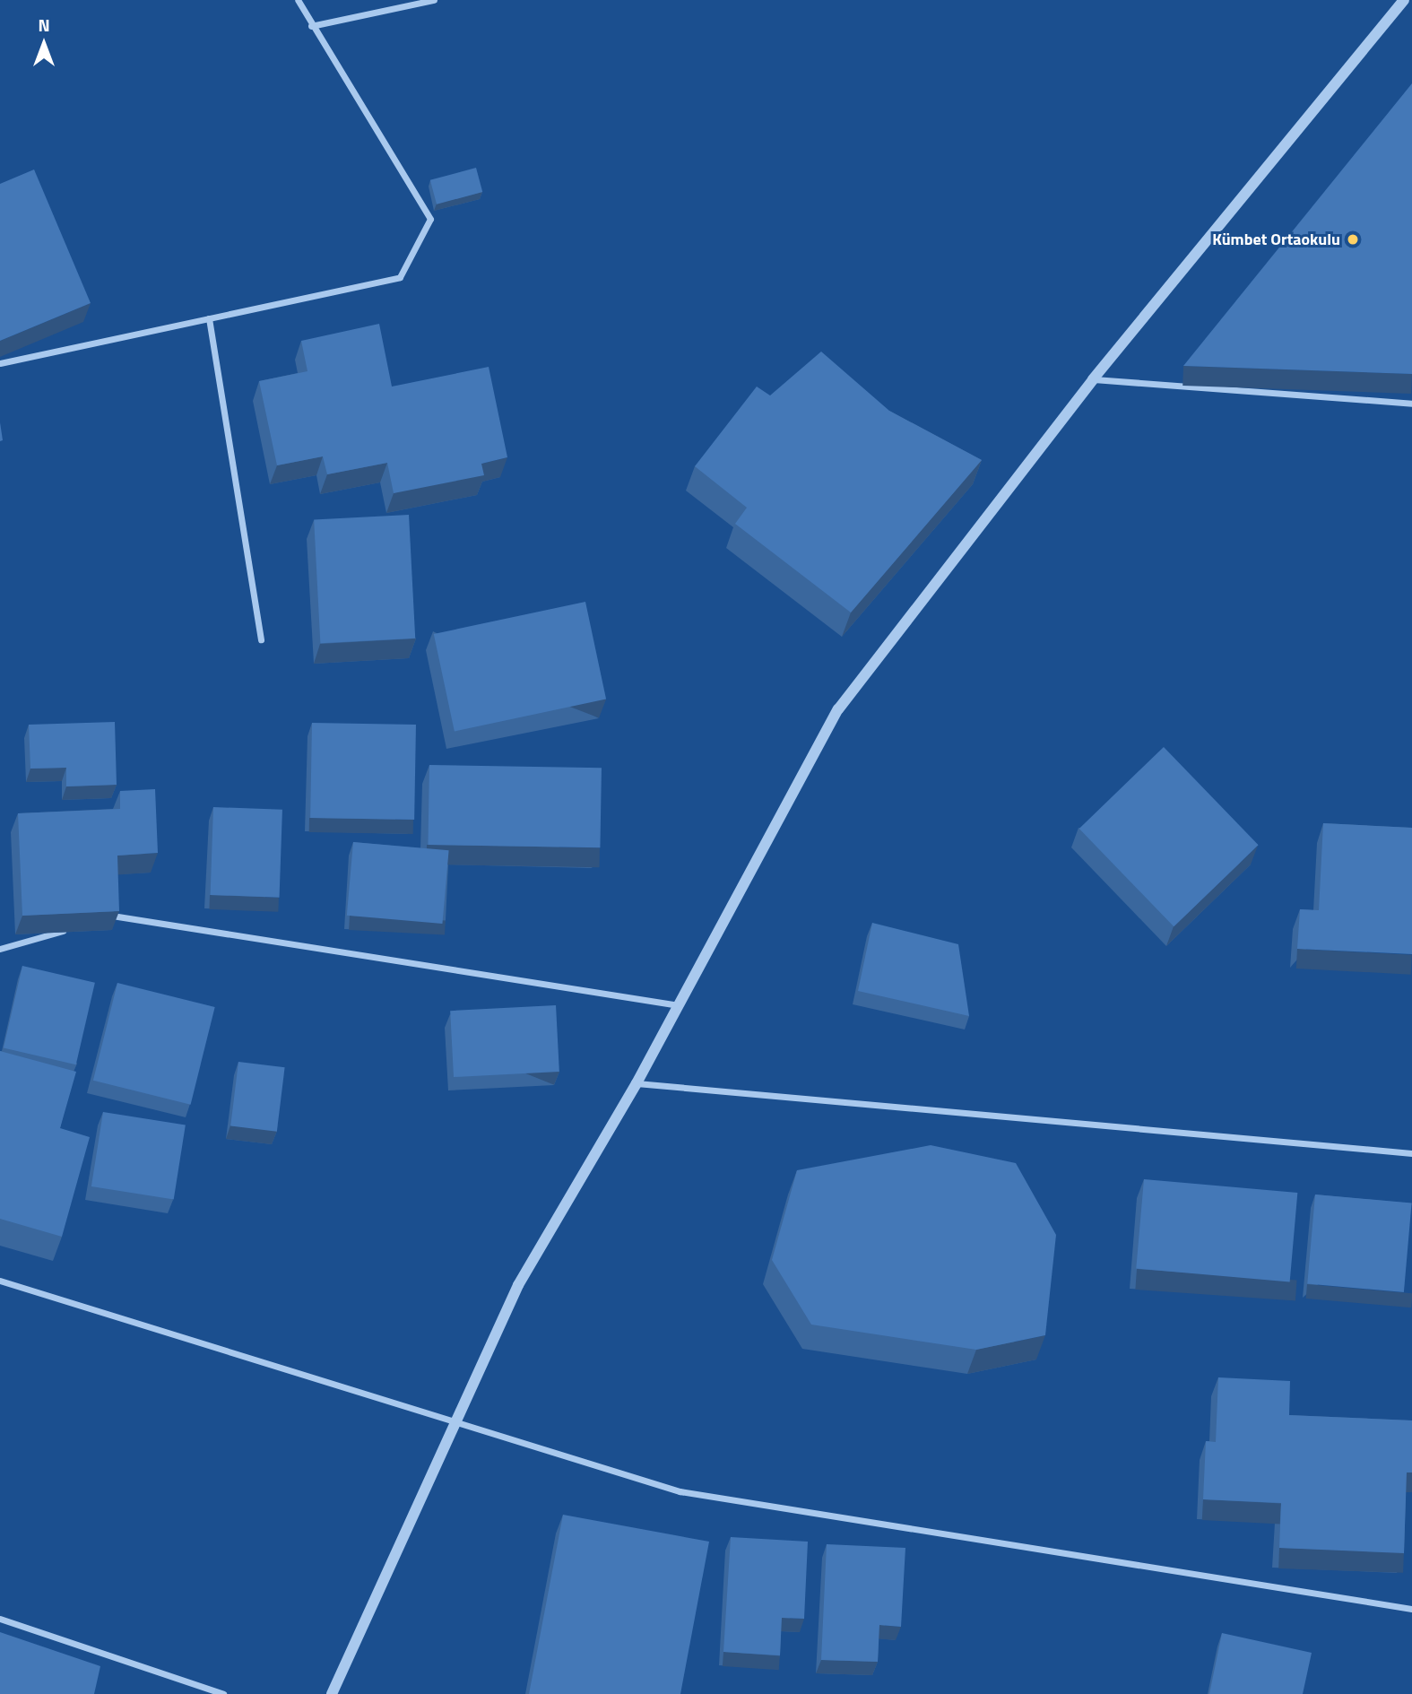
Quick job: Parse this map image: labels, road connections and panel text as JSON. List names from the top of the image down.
{
  "places": ["Kümbet Ortaokulu"],
  "north": "top"
}
